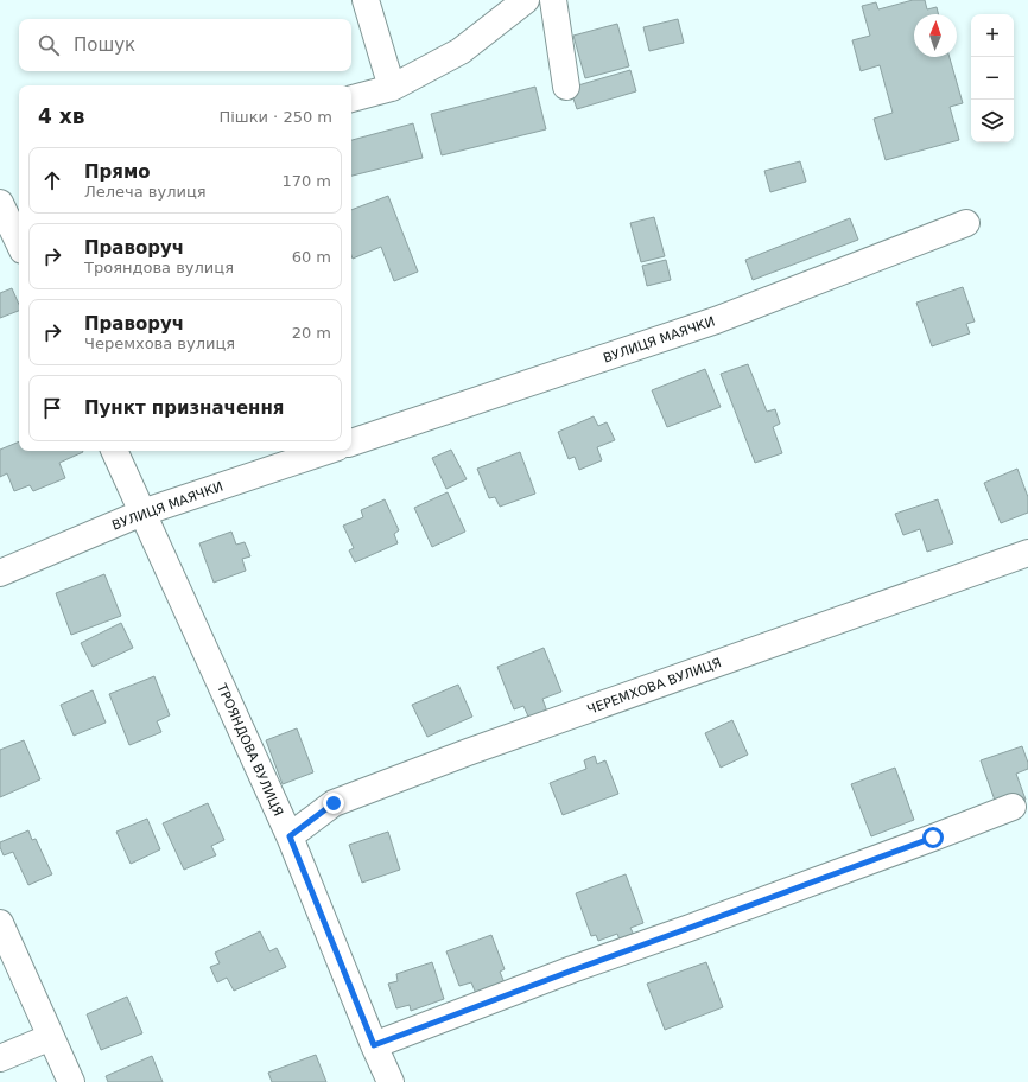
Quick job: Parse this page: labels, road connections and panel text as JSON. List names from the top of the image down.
{
  "streets": {
    "street": ["ВУЛИЦЯ МАЯЧКИ", "ЧЕРЕМХОВА ВУЛИЦЯ", "ТРОЯНДОВА ВУЛИЦЯ"]
  },
  "crossings": [
    ["ВУЛИЦЯ МАЯЧКИ", "ТРОЯНДОВА ВУЛИЦЯ"],
    ["ЧЕРЕМХОВА ВУЛИЦЯ", "ТРОЯНДОВА ВУЛИЦЯ"]
  ],
  "north": "top",
  "page": {
    "map_buttons": ["+", "−"],
    "search": "Пошук",
    "heading": ["4 хв", "Пішки · 250 m"],
    "list": [
      ["Прямо", "Лелеча вулиця", "170 m"],
      ["Праворуч", "Трояндова вулиця", "60 m"],
      ["Праворуч", "Черемхова вулиця", "20 m"],
      "Пункт призначення"
    ]
  }
}
